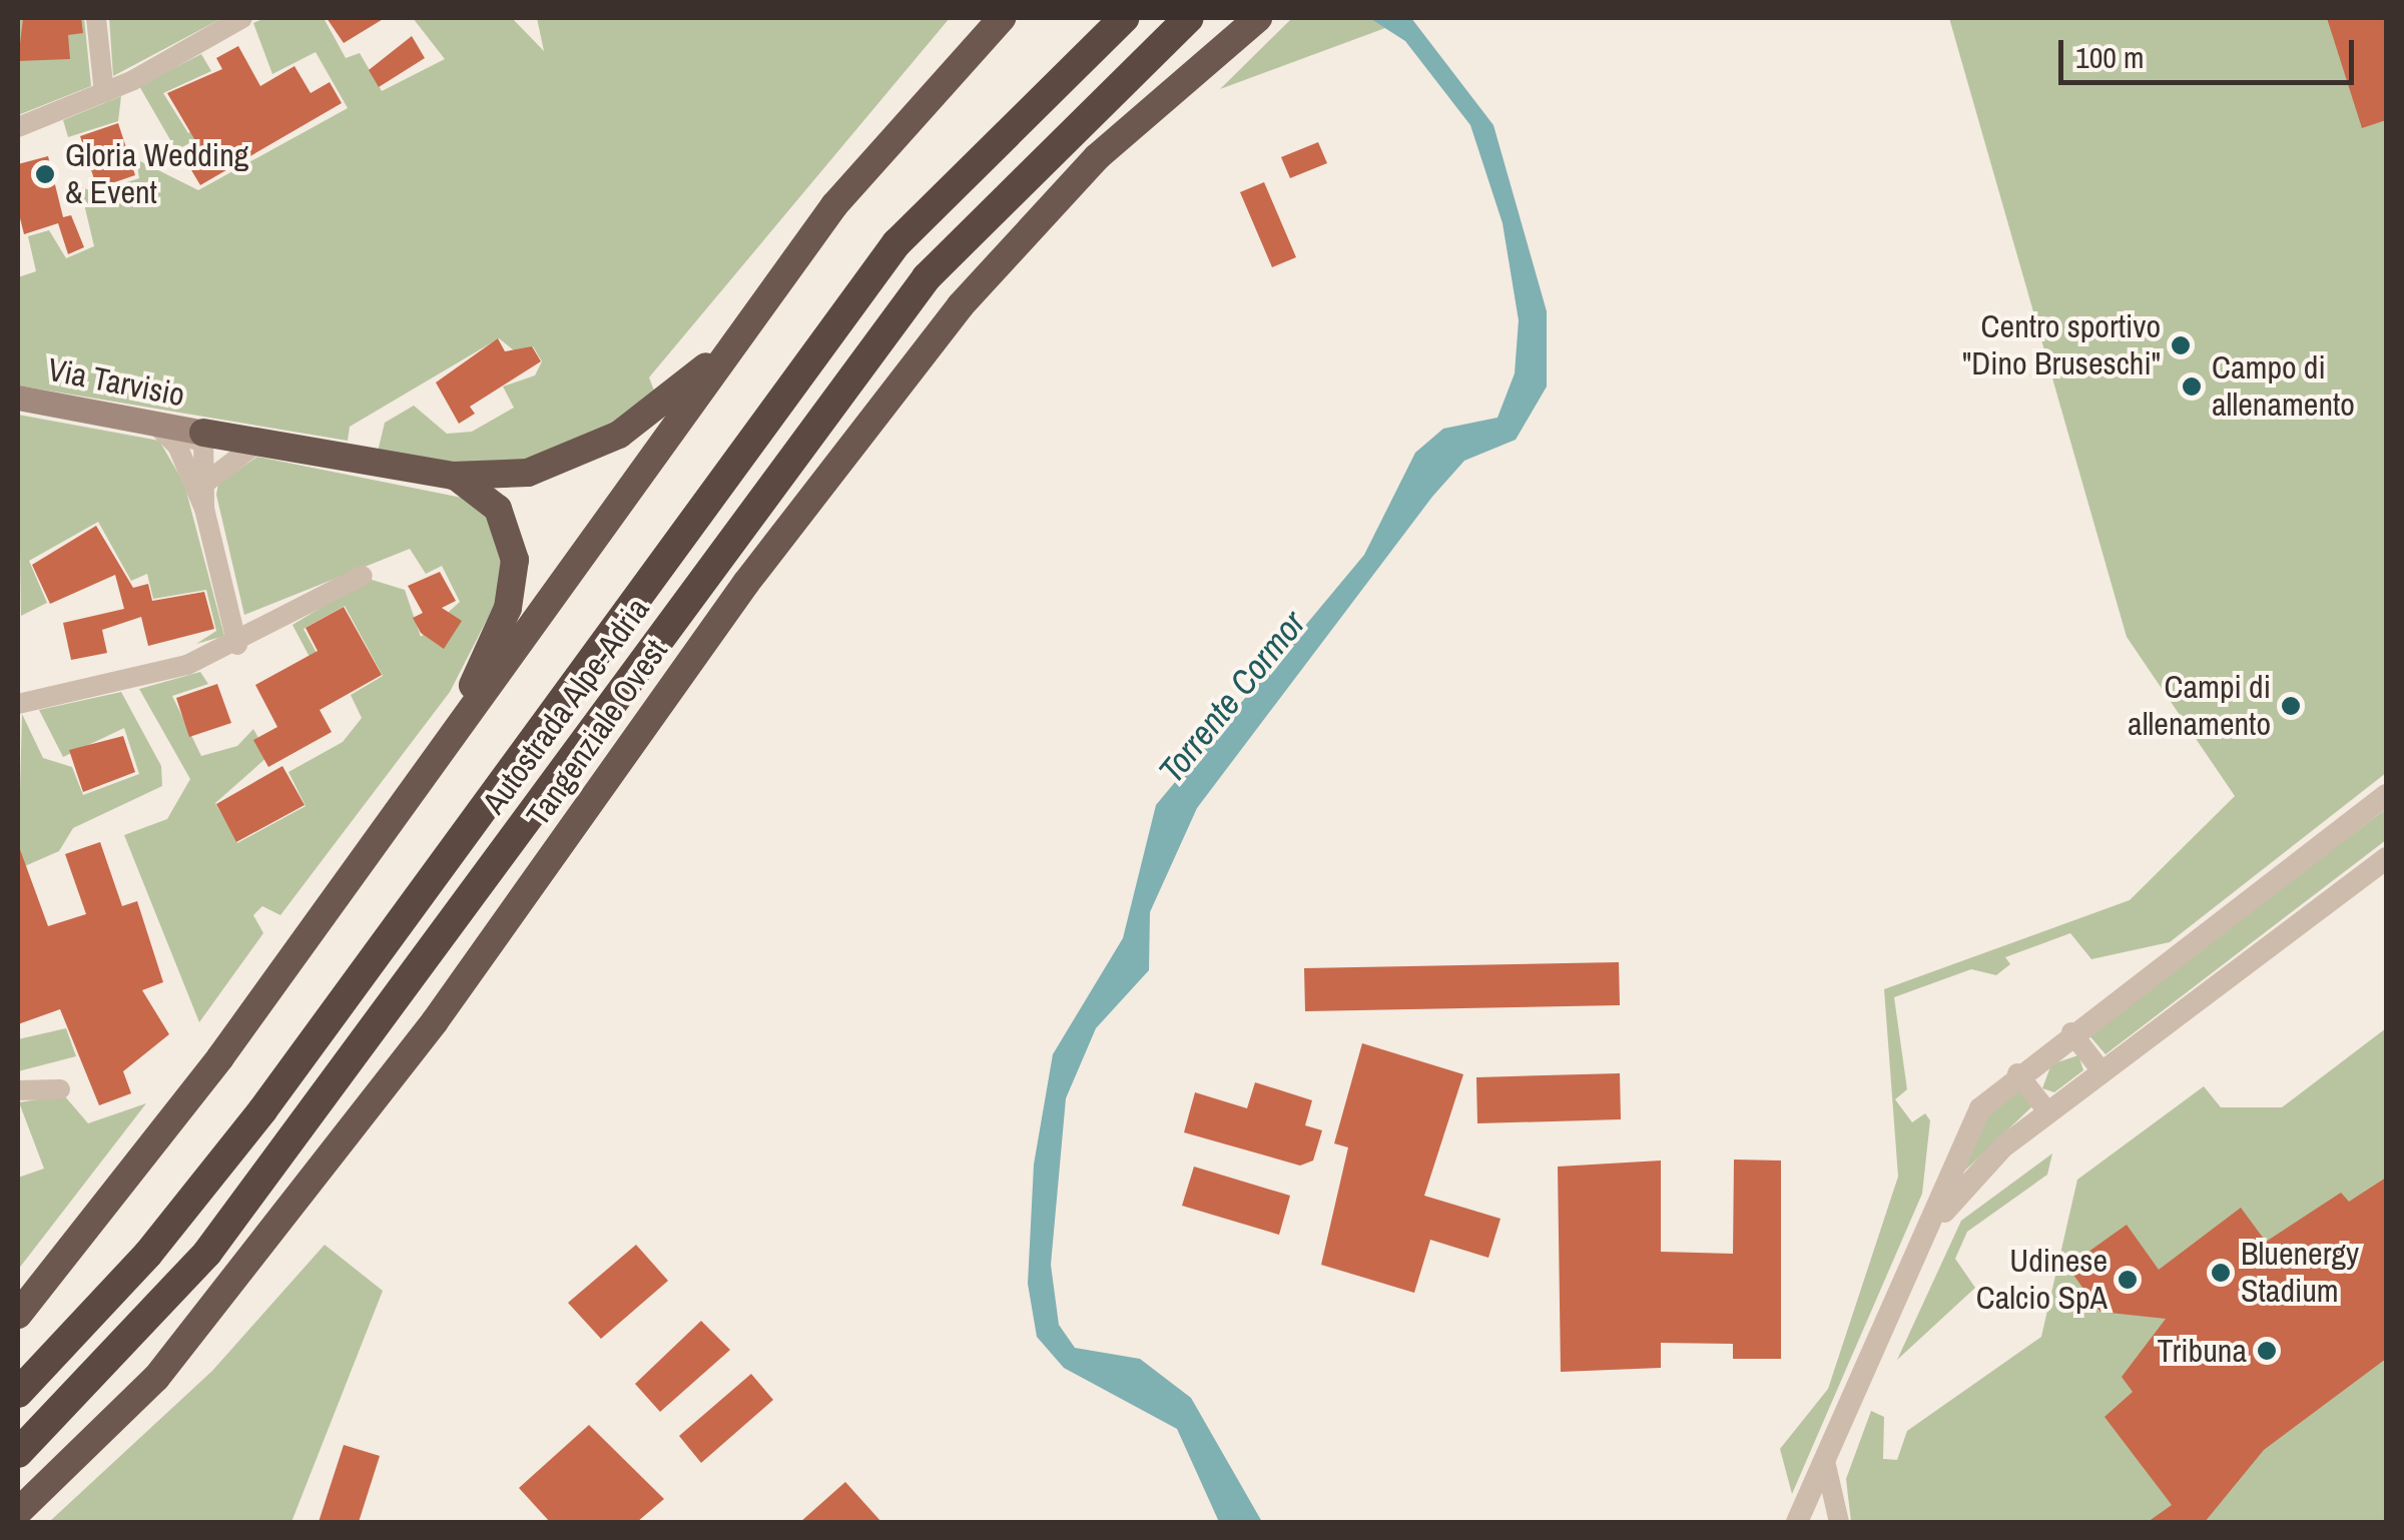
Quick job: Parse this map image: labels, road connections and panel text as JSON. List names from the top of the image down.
{
  "streets": {
    "highway": ["Autostrada Alpe-Adria", "Tangenziale Ovest"],
    "main road": ["Via Tarvisio"]
  },
  "water": ["Torrente Cormor"],
  "places": [
    "Gloria Wedding & Event",
    "Centro sportivo \"Dino Bruseschi\"",
    "Campo di allenamento",
    "Campi di allenamento",
    "Bluenergy Stadium",
    "Udinese Calcio SpA",
    "Tribuna"
  ],
  "scale_bar": "100 m"
}
